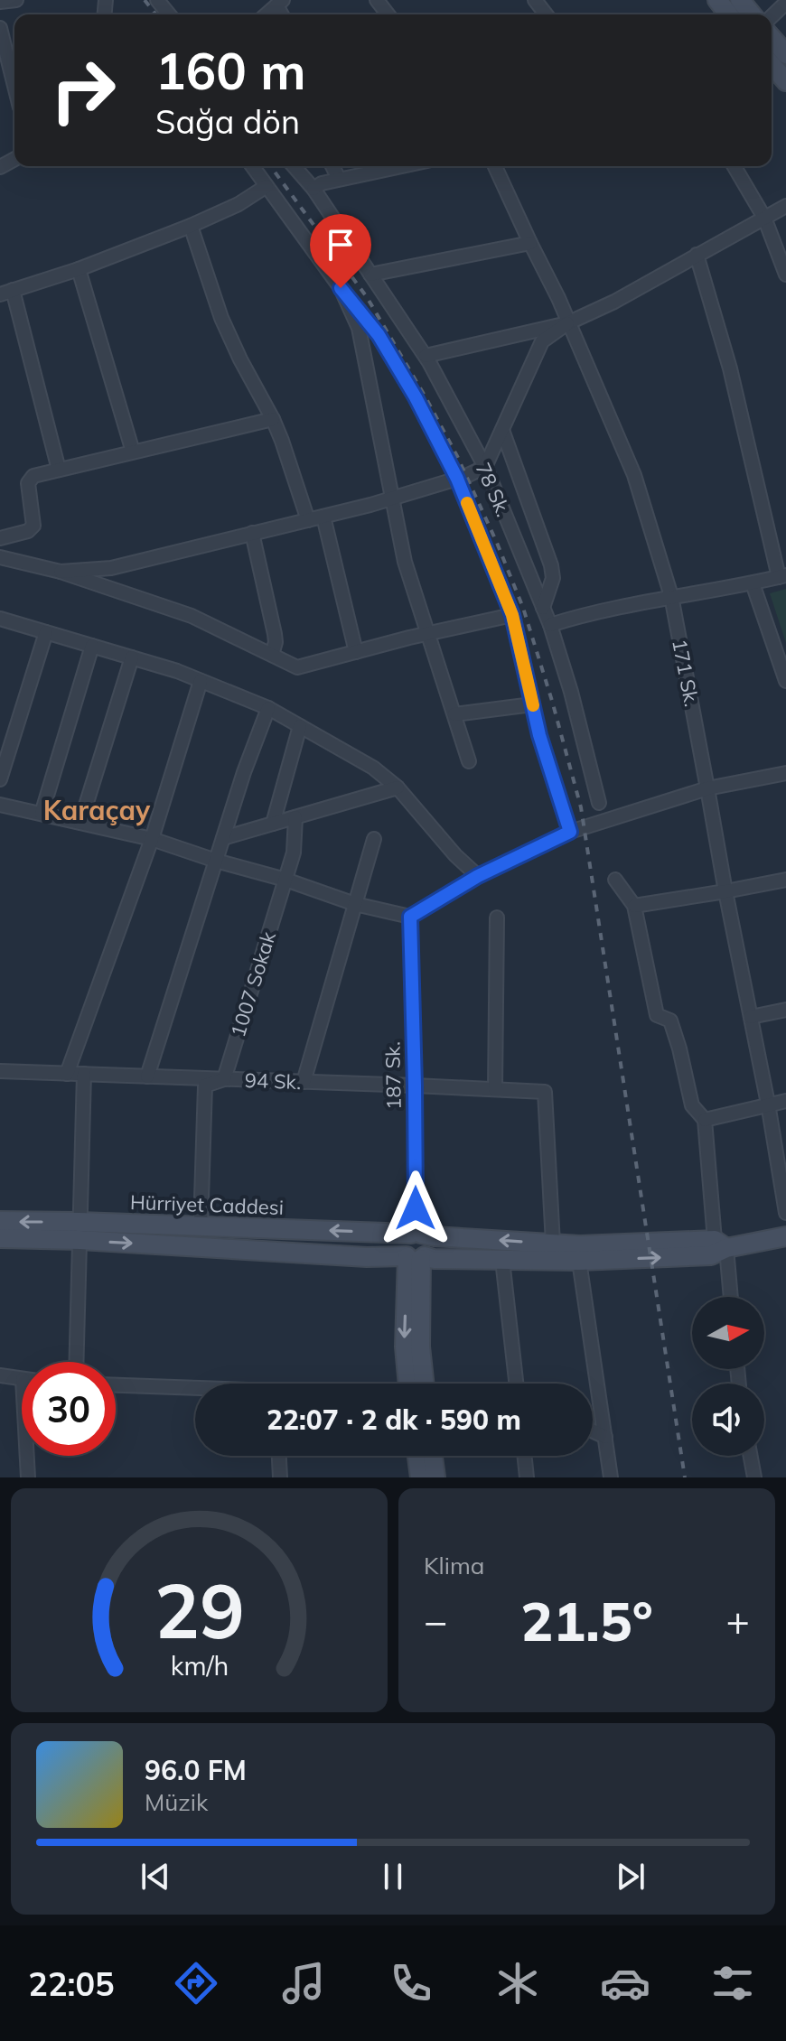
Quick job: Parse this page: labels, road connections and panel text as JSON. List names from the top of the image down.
{
  "streets": {
    "main road": ["Hürriyet Caddesi"],
    "street": [
      "78 Sk.",
      "171 Sk.",
      "1007 Sokak",
      "187 Sk.",
      "94 Sk."
    ]
  },
  "crossings": [
    ["1007 Sokak", "94 Sk."],
    ["1007 Sokak", "Hürriyet Caddesi"],
    ["187 Sk.", "94 Sk."],
    ["187 Sk.", "Hürriyet Caddesi"],
    ["94 Sk.", "Hürriyet Caddesi"]
  ],
  "districts": ["Karaçay"],
  "north": "right",
  "page": {
    "turn": ["160 m", "Sağa dön"],
    "limit": "30",
    "trip": "22:07 · 2 dk · 590 m",
    "tile": "Klima",
    "heat": ["−", "21.5°", "+"],
    "song": ["96.0 FM", "Müzik"],
    "tabs": "22:05",
    "gauge": ["29", "km/h"]
  }
}
